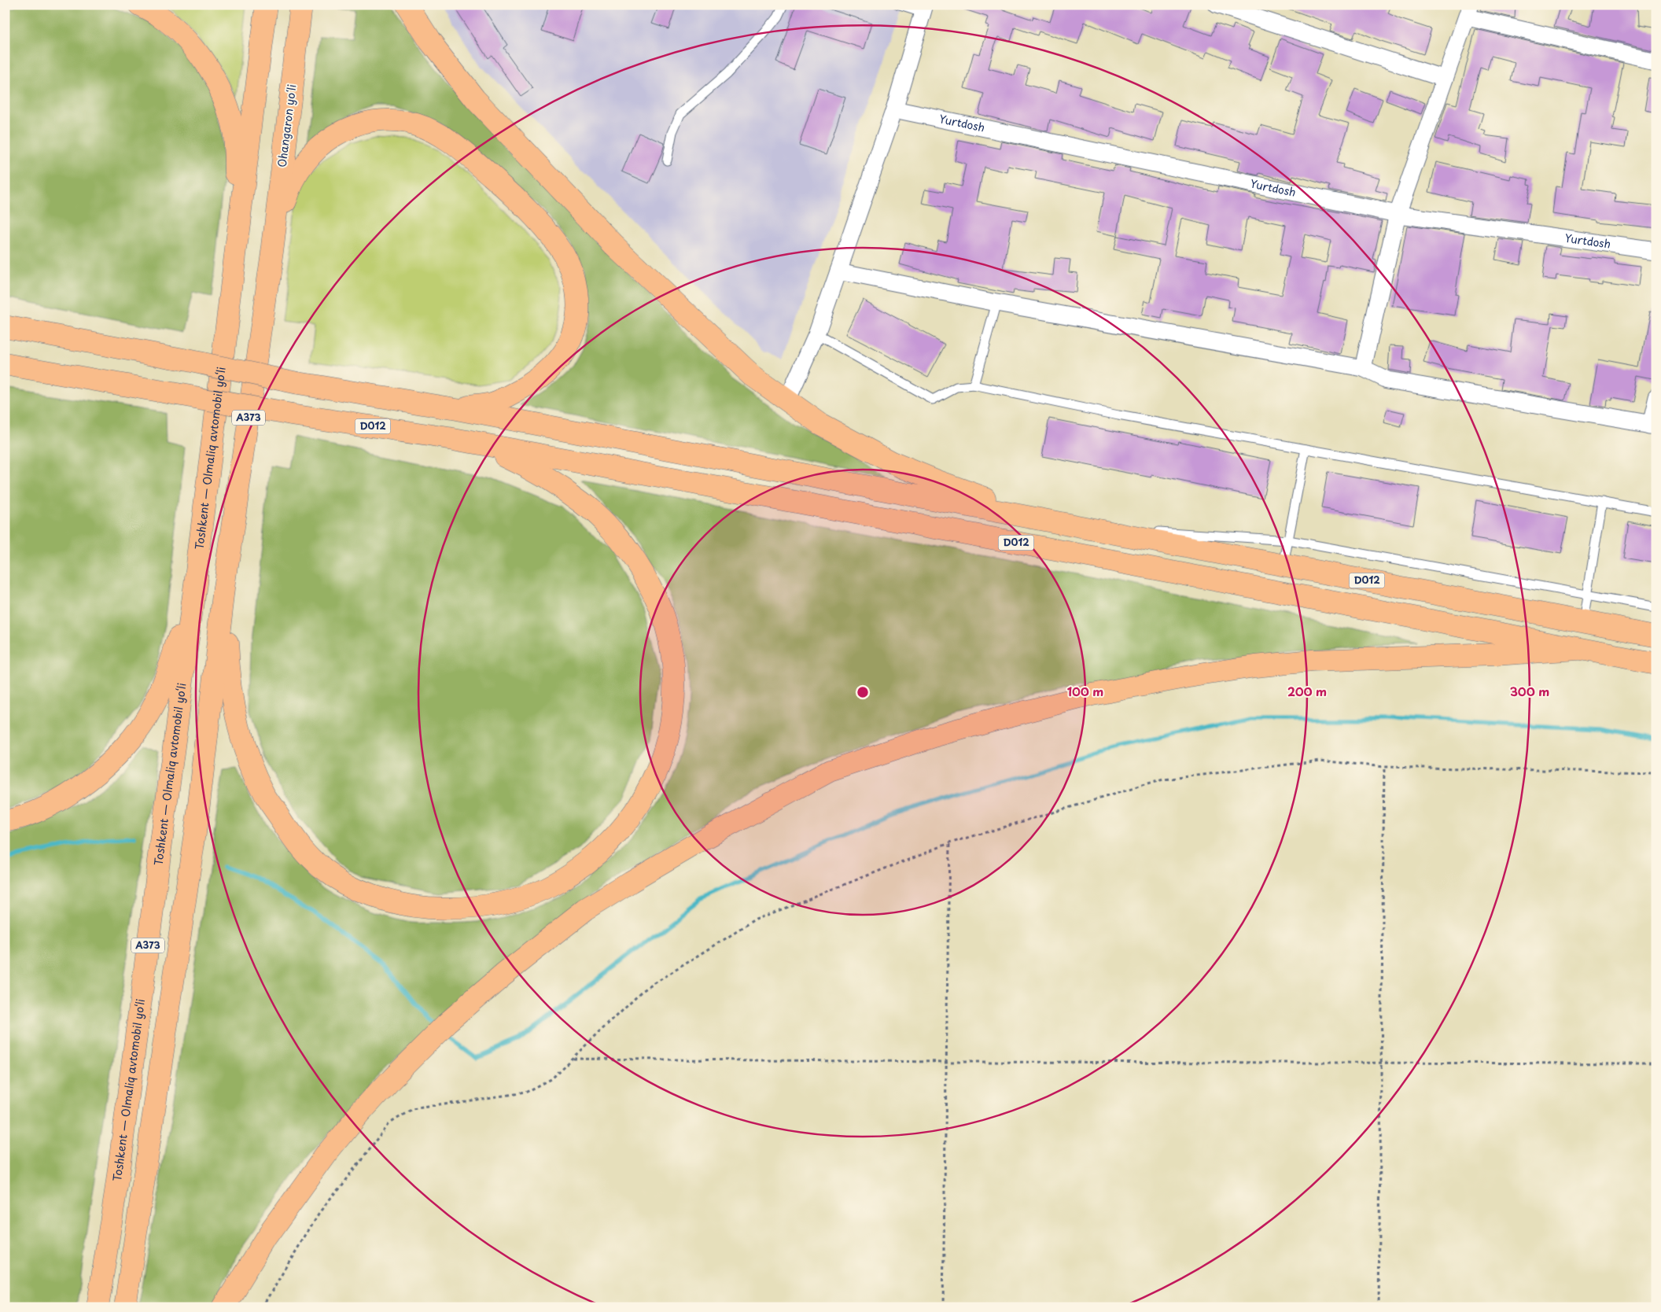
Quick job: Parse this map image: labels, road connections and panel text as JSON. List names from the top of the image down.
{
  "streets": {
    "highway": [
      "Ohangaron yoʻli",
      "A373",
      "D012",
      "Toshkent — Olmaliq avtomobil yo‘li"
    ],
    "street": ["Yurtdosh"]
  },
  "crossings": [
    ["Ohangaron yoʻli", "A373"],
    ["A373", "Toshkent — Olmaliq avtomobil yo‘li"]
  ],
  "rings": ["100 m", "200 m", "300 m"]
}
